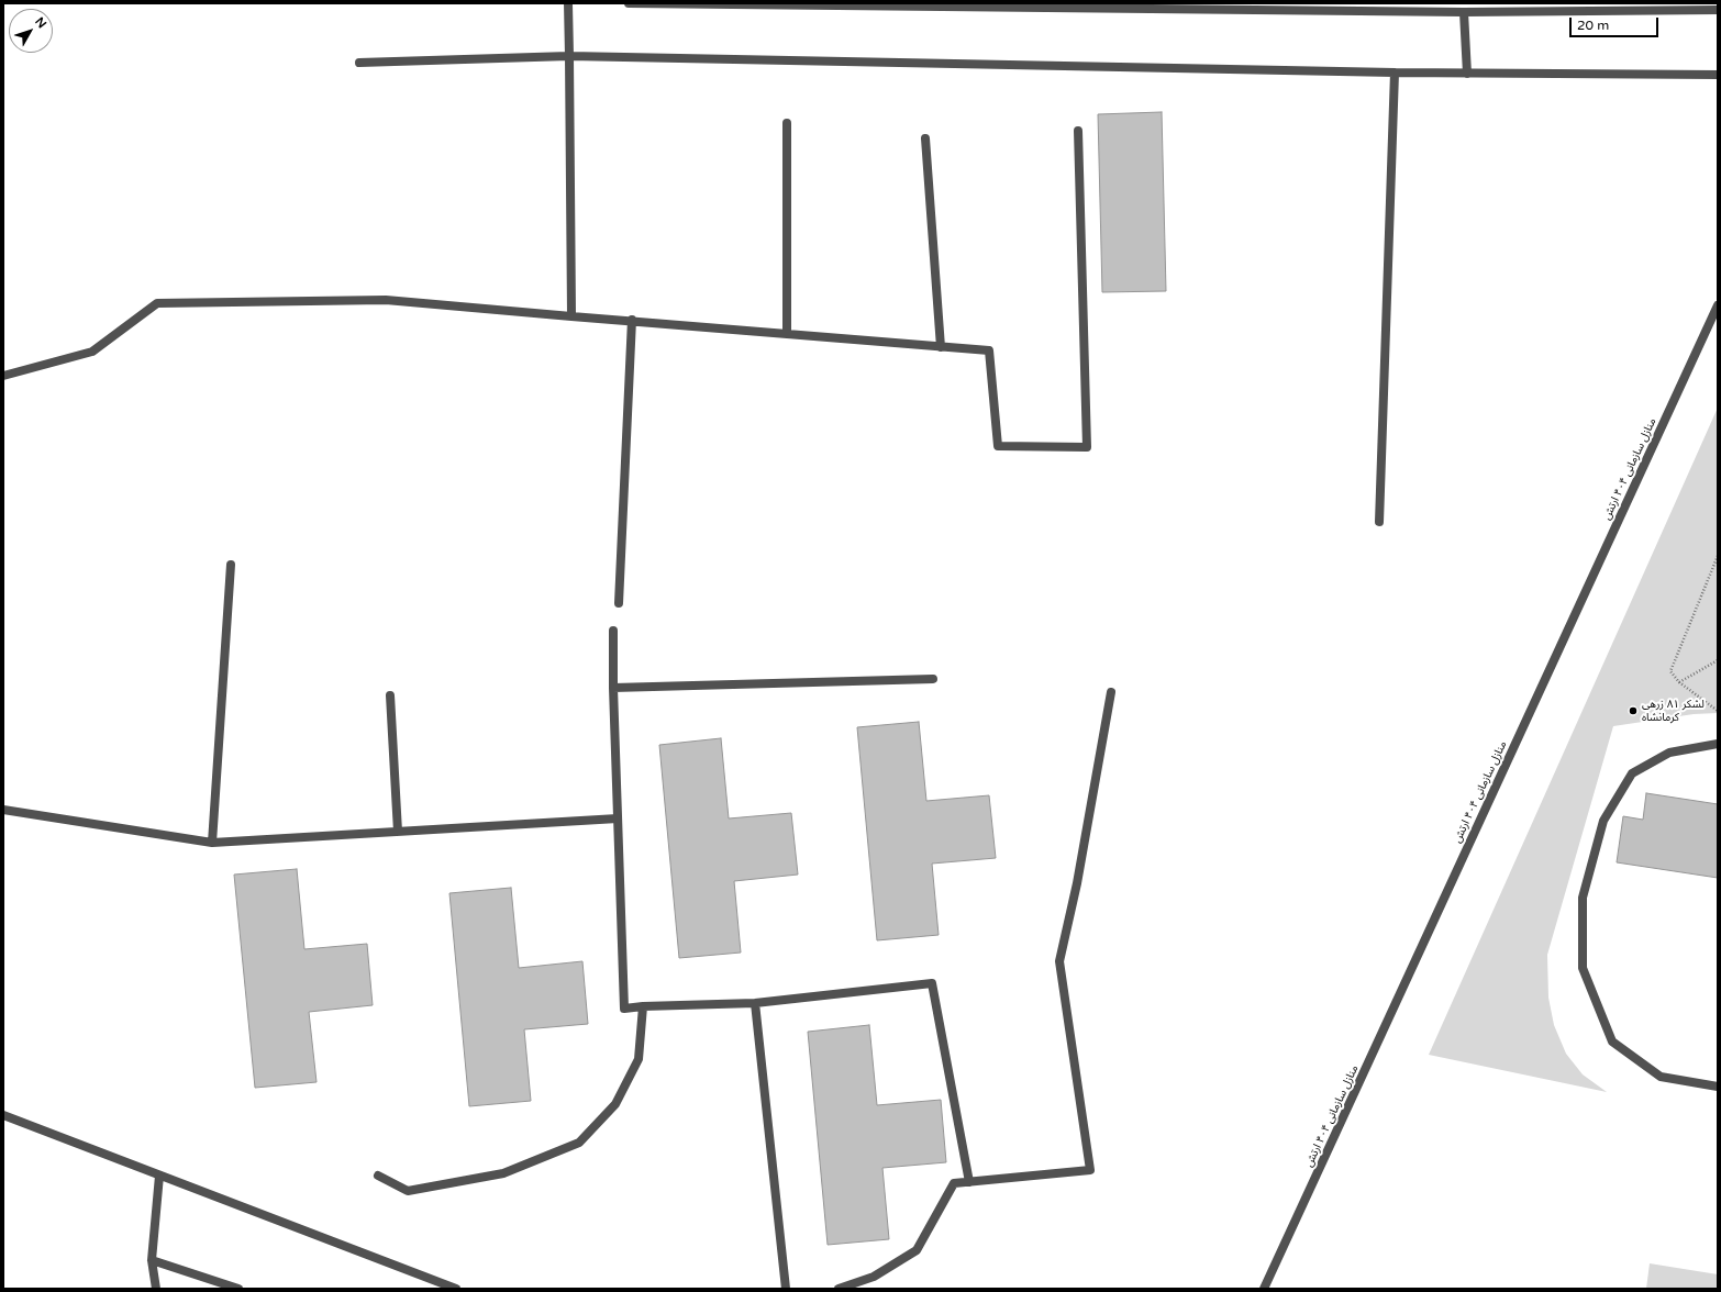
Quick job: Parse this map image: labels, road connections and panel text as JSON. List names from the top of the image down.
{
  "streets": {
    "street": ["منازل سازمانی ۴۰۴ ارتش"]
  },
  "places": ["لشکر ۸۱ زرهی کرمانشاه"],
  "scale_bar": "20 m",
  "north": "top right"
}
